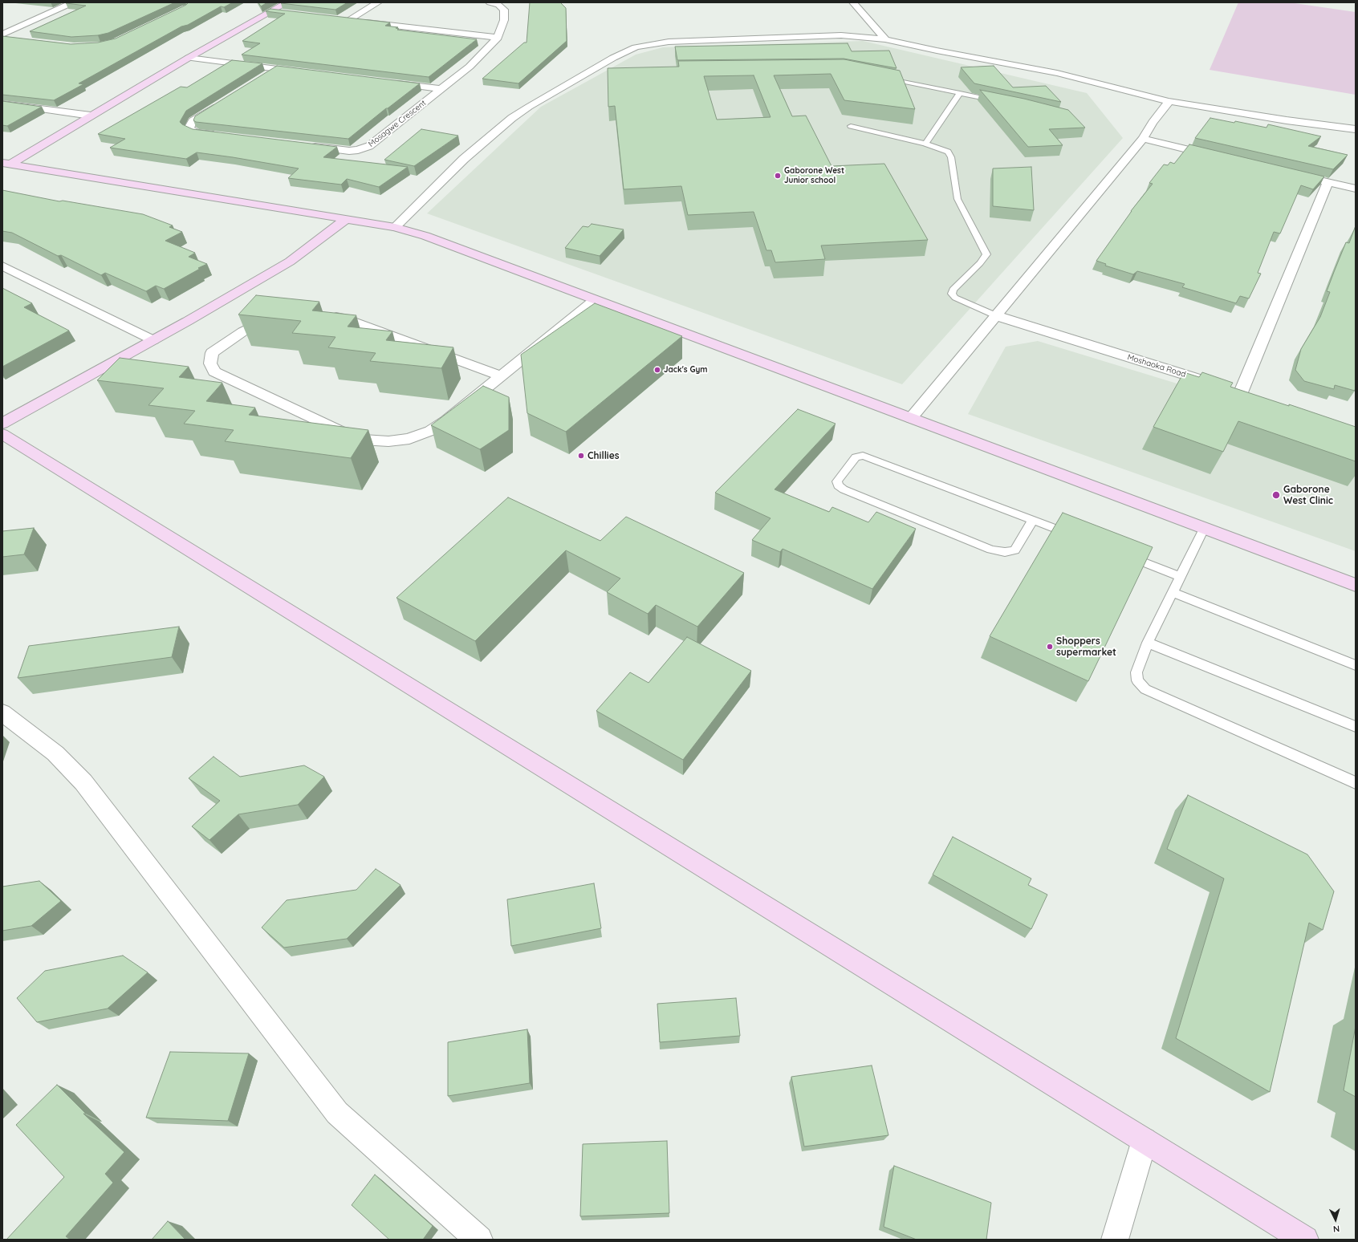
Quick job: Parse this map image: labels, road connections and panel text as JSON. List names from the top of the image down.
{
  "streets": {
    "street": ["Mosagwe Crescent", "Moshaoka Road"]
  },
  "places": [
    "Gaborone West Junior school",
    "Jack's Gym",
    "Chillies",
    "Gaborone West Clinic",
    "Shoppers supermarket"
  ],
  "north": "bottom"
}
